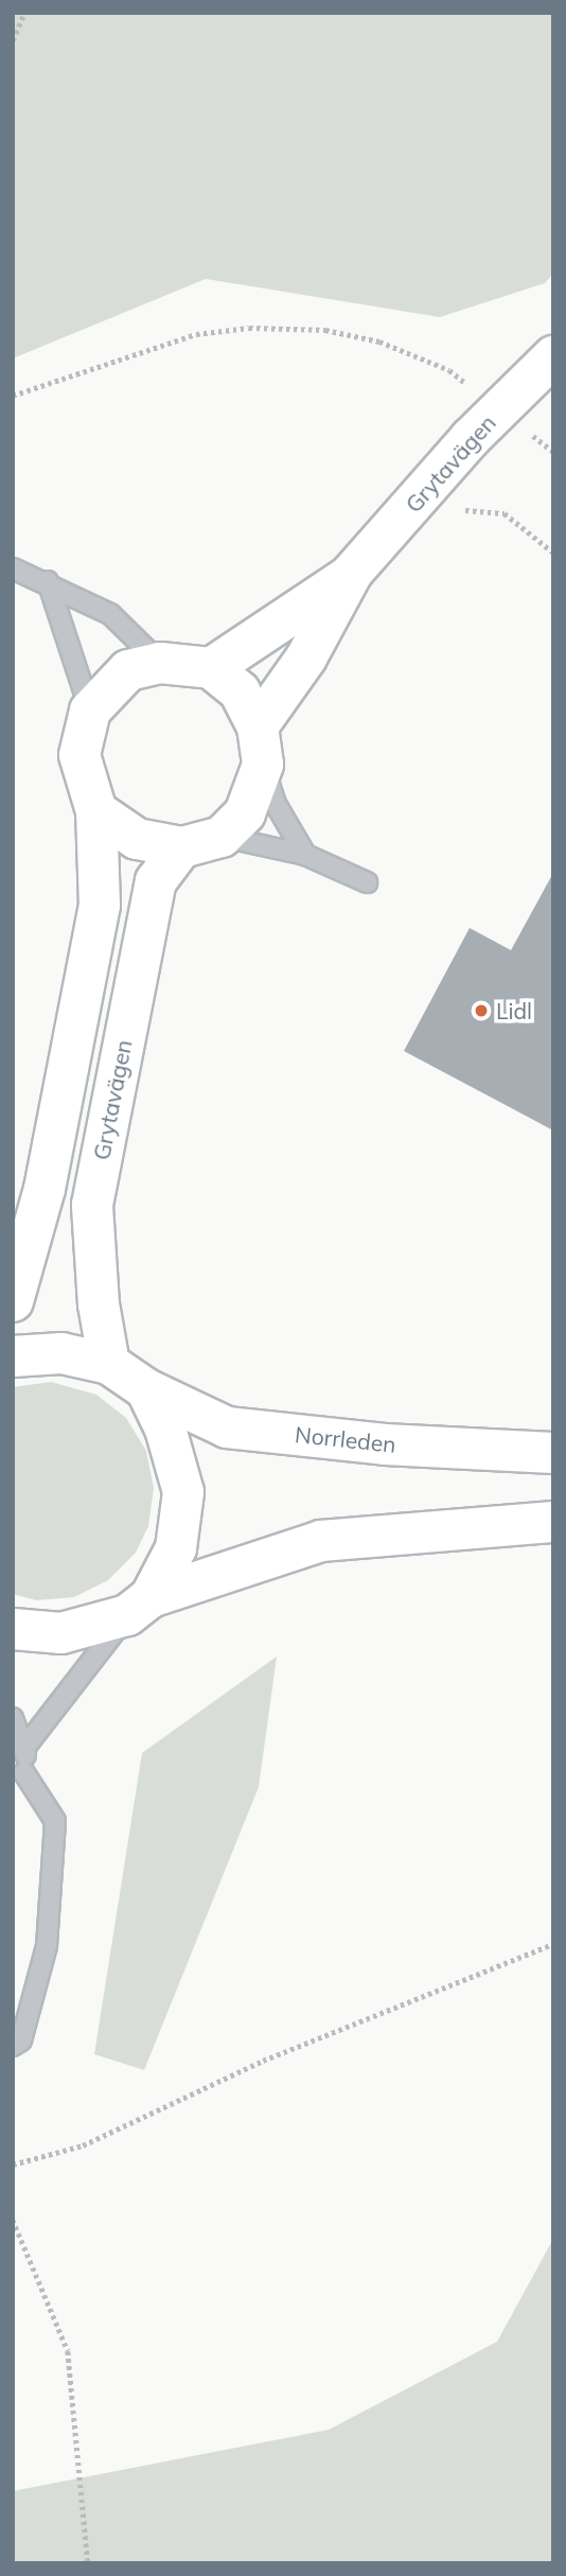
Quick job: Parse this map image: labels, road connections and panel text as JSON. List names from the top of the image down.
{
  "streets": {
    "street": ["Grytavägen", "Norrleden"]
  },
  "crossings": [
    ["Grytavägen", "Norrleden"]
  ],
  "places": ["Lidl"]
}
